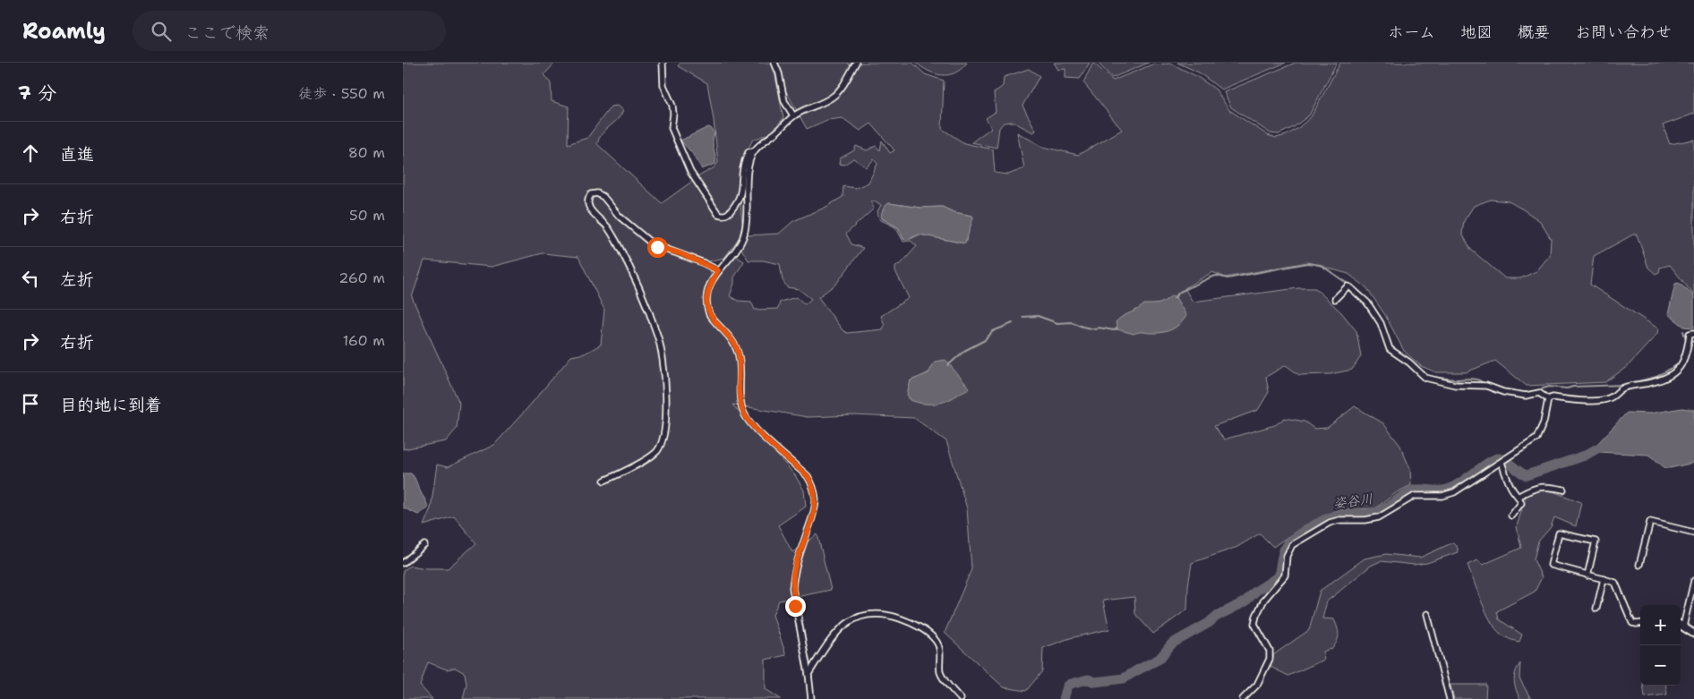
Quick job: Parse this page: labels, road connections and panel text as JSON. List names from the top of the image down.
{
  "water": ["姿谷川"],
  "page": {
    "header": "Roamly",
    "search": "ここで検索",
    "nav": [
      "ホーム",
      "地図",
      "概要",
      "お問い合わせ"
    ],
    "heading": ["7 分", "徒歩 · 550 m"],
    "list": [
      ["直進", "80 m"],
      ["右折", "50 m"],
      ["左折", "260 m"],
      ["右折", "160 m"],
      "目的地に到着"
    ],
    "map_buttons": ["+", "−"]
  }
}
